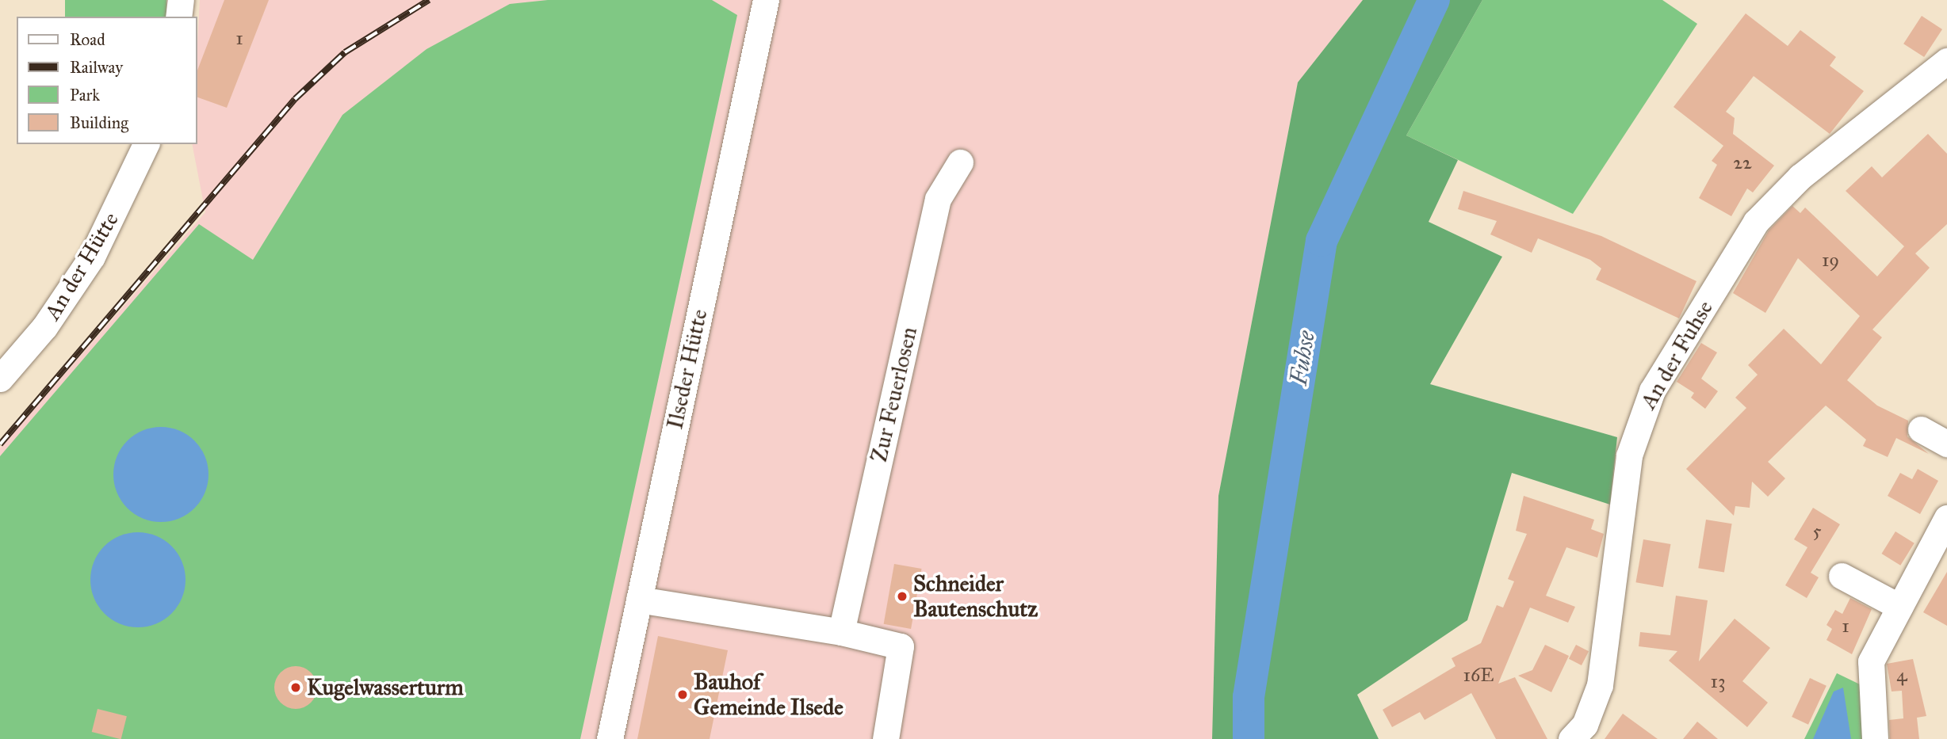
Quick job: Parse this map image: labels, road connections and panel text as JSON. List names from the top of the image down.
{
  "streets": {
    "street": [
      "An der Hütte",
      "An der Fuhse",
      "Ilseder Hütte",
      "Zur Feuerlosen"
    ]
  },
  "water": ["Fuhse"],
  "places": ["Schneider Bautenschutz", "Kugelwasserturm", "Bauhof Gemeinde Ilsede"],
  "house_numbers": [
    "1",
    "22",
    "19",
    "5",
    "1",
    "16E",
    "4",
    "13"
  ],
  "legend": [
    "Road",
    "Railway",
    "Park",
    "Building"
  ]
}
